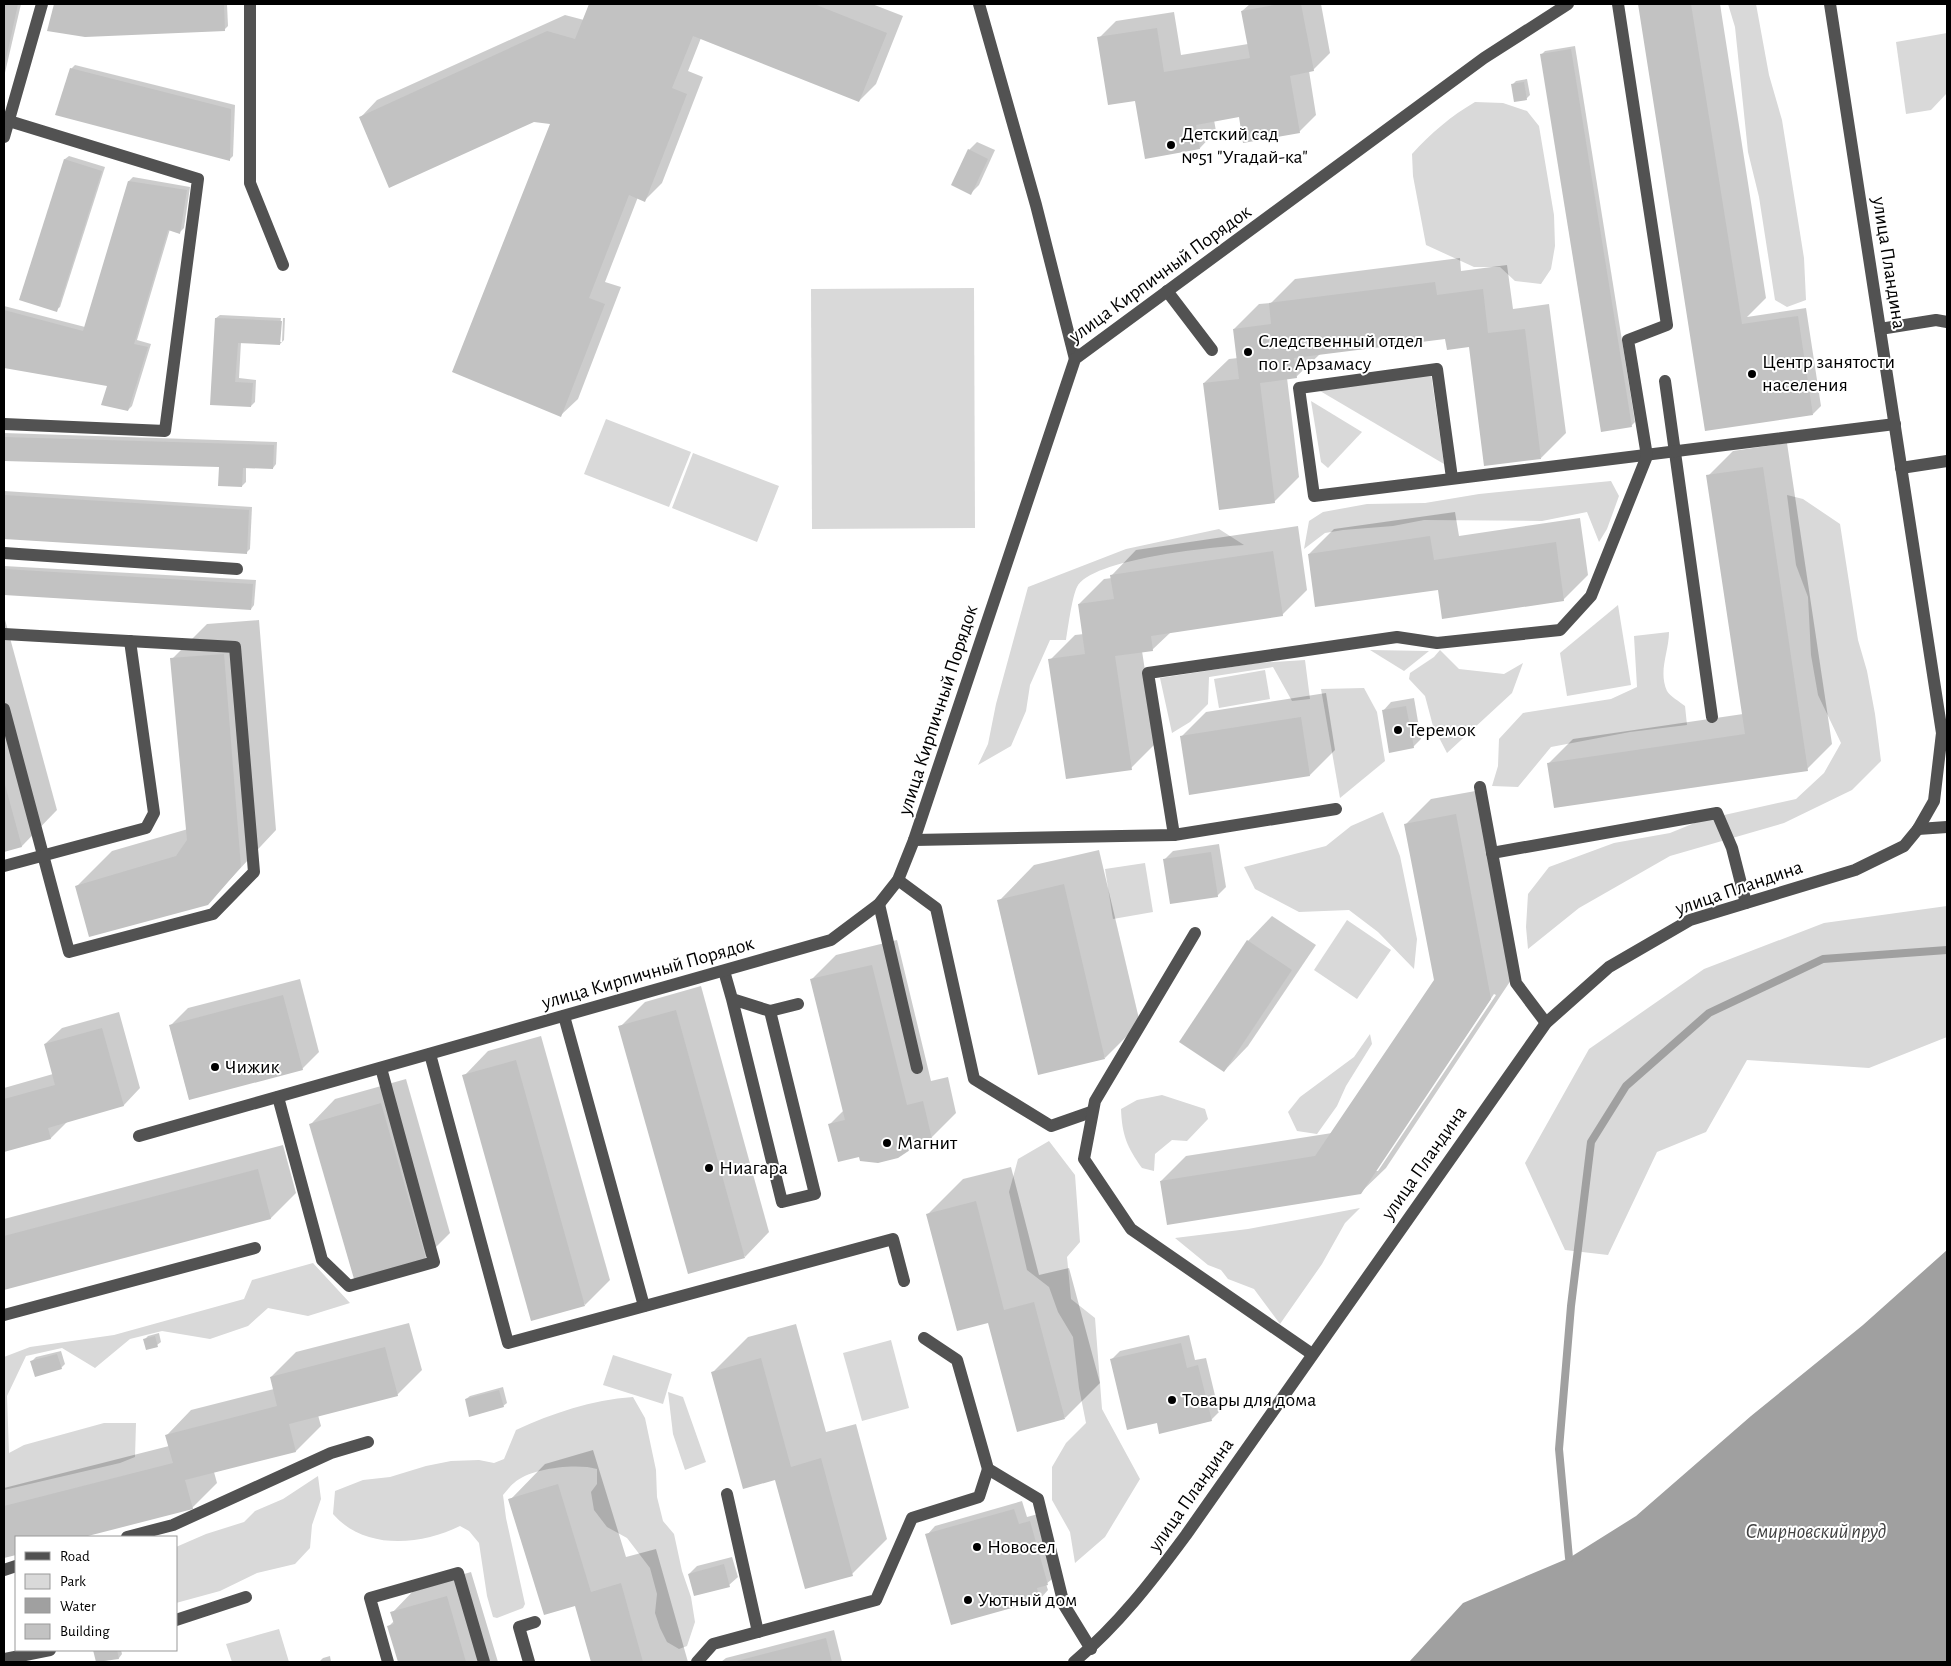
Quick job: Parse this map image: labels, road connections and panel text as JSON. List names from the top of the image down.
{
  "streets": {
    "street": ["улица Пландина", "улица Кирпичный Порядок"]
  },
  "water": ["Смирновский пруд"],
  "places": [
    "Детский сад №51 \"Угадай-ка\"",
    "Следственный отдел по г. Арзамасу",
    "Центр занятости населения",
    "Теремок",
    "Чижик",
    "Магнит",
    "Ниагара",
    "Товары для дома",
    "Новосел",
    "Уютный дом"
  ],
  "legend": [
    "Road",
    "Park",
    "Water",
    "Building"
  ]
}
